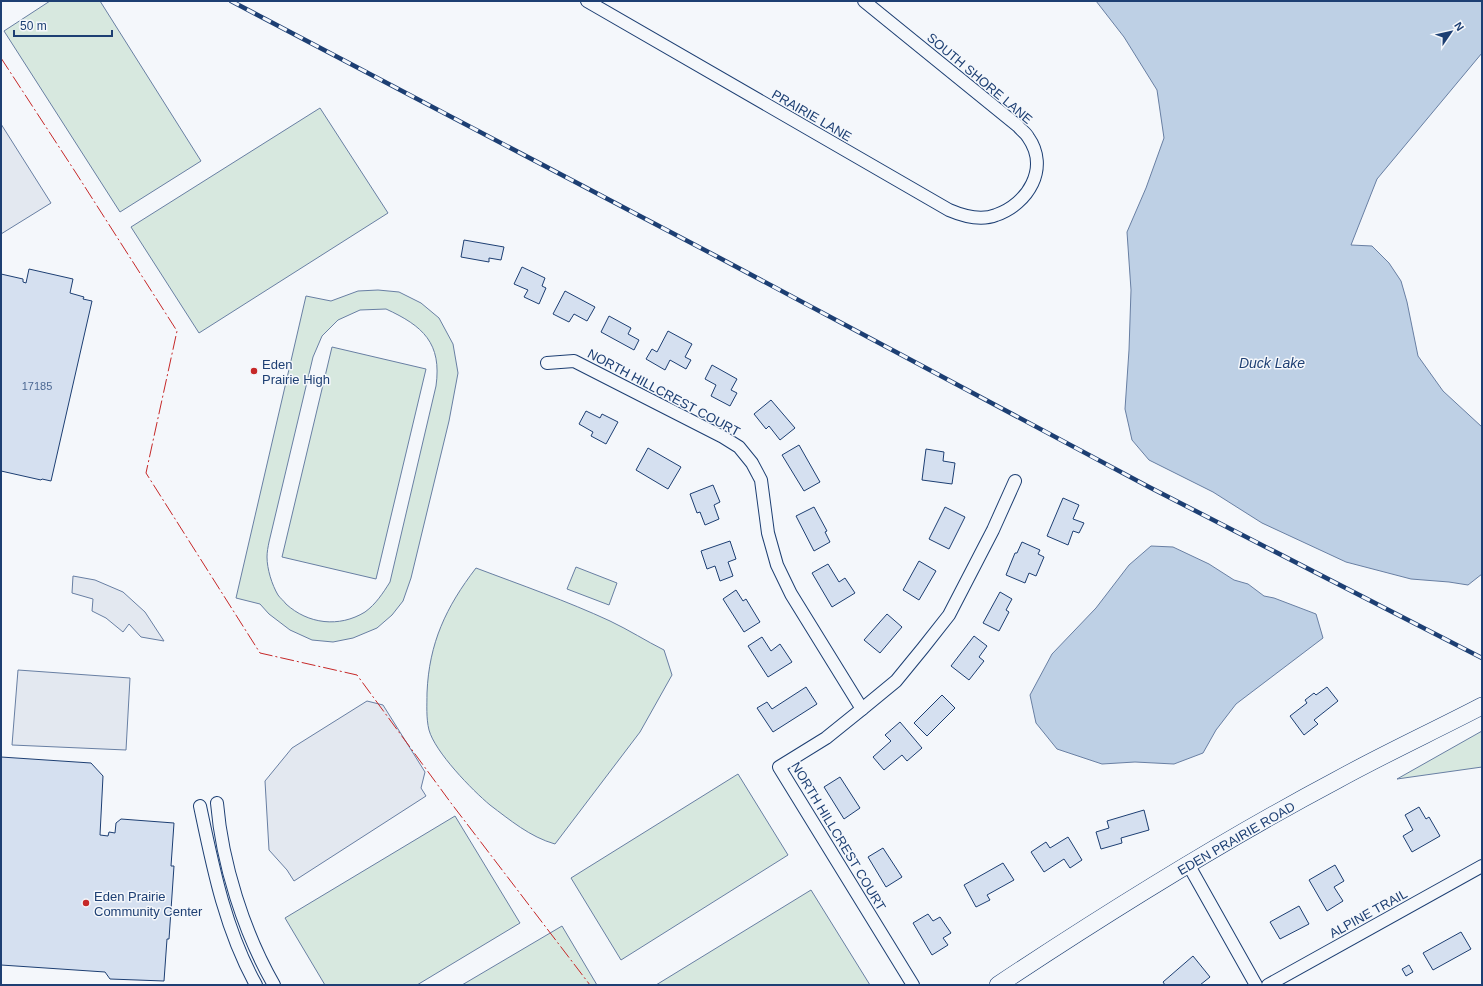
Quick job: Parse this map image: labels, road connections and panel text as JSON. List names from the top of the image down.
{
  "streets": {
    "main road": ["EDEN PRAIRIE ROAD"],
    "street": [
      "SOUTH SHORE LANE",
      "PRAIRIE LANE",
      "NORTH HILLCREST COURT",
      "ALPINE TRAIL"
    ]
  },
  "crossings": [
    ["SOUTH SHORE LANE", "PRAIRIE LANE"]
  ],
  "water": ["Duck Lake"],
  "places": ["Eden Prairie High", "Eden Prairie Community Center"],
  "house_numbers": ["17185"],
  "scale_bar": "50 m",
  "north": "top right"
}
